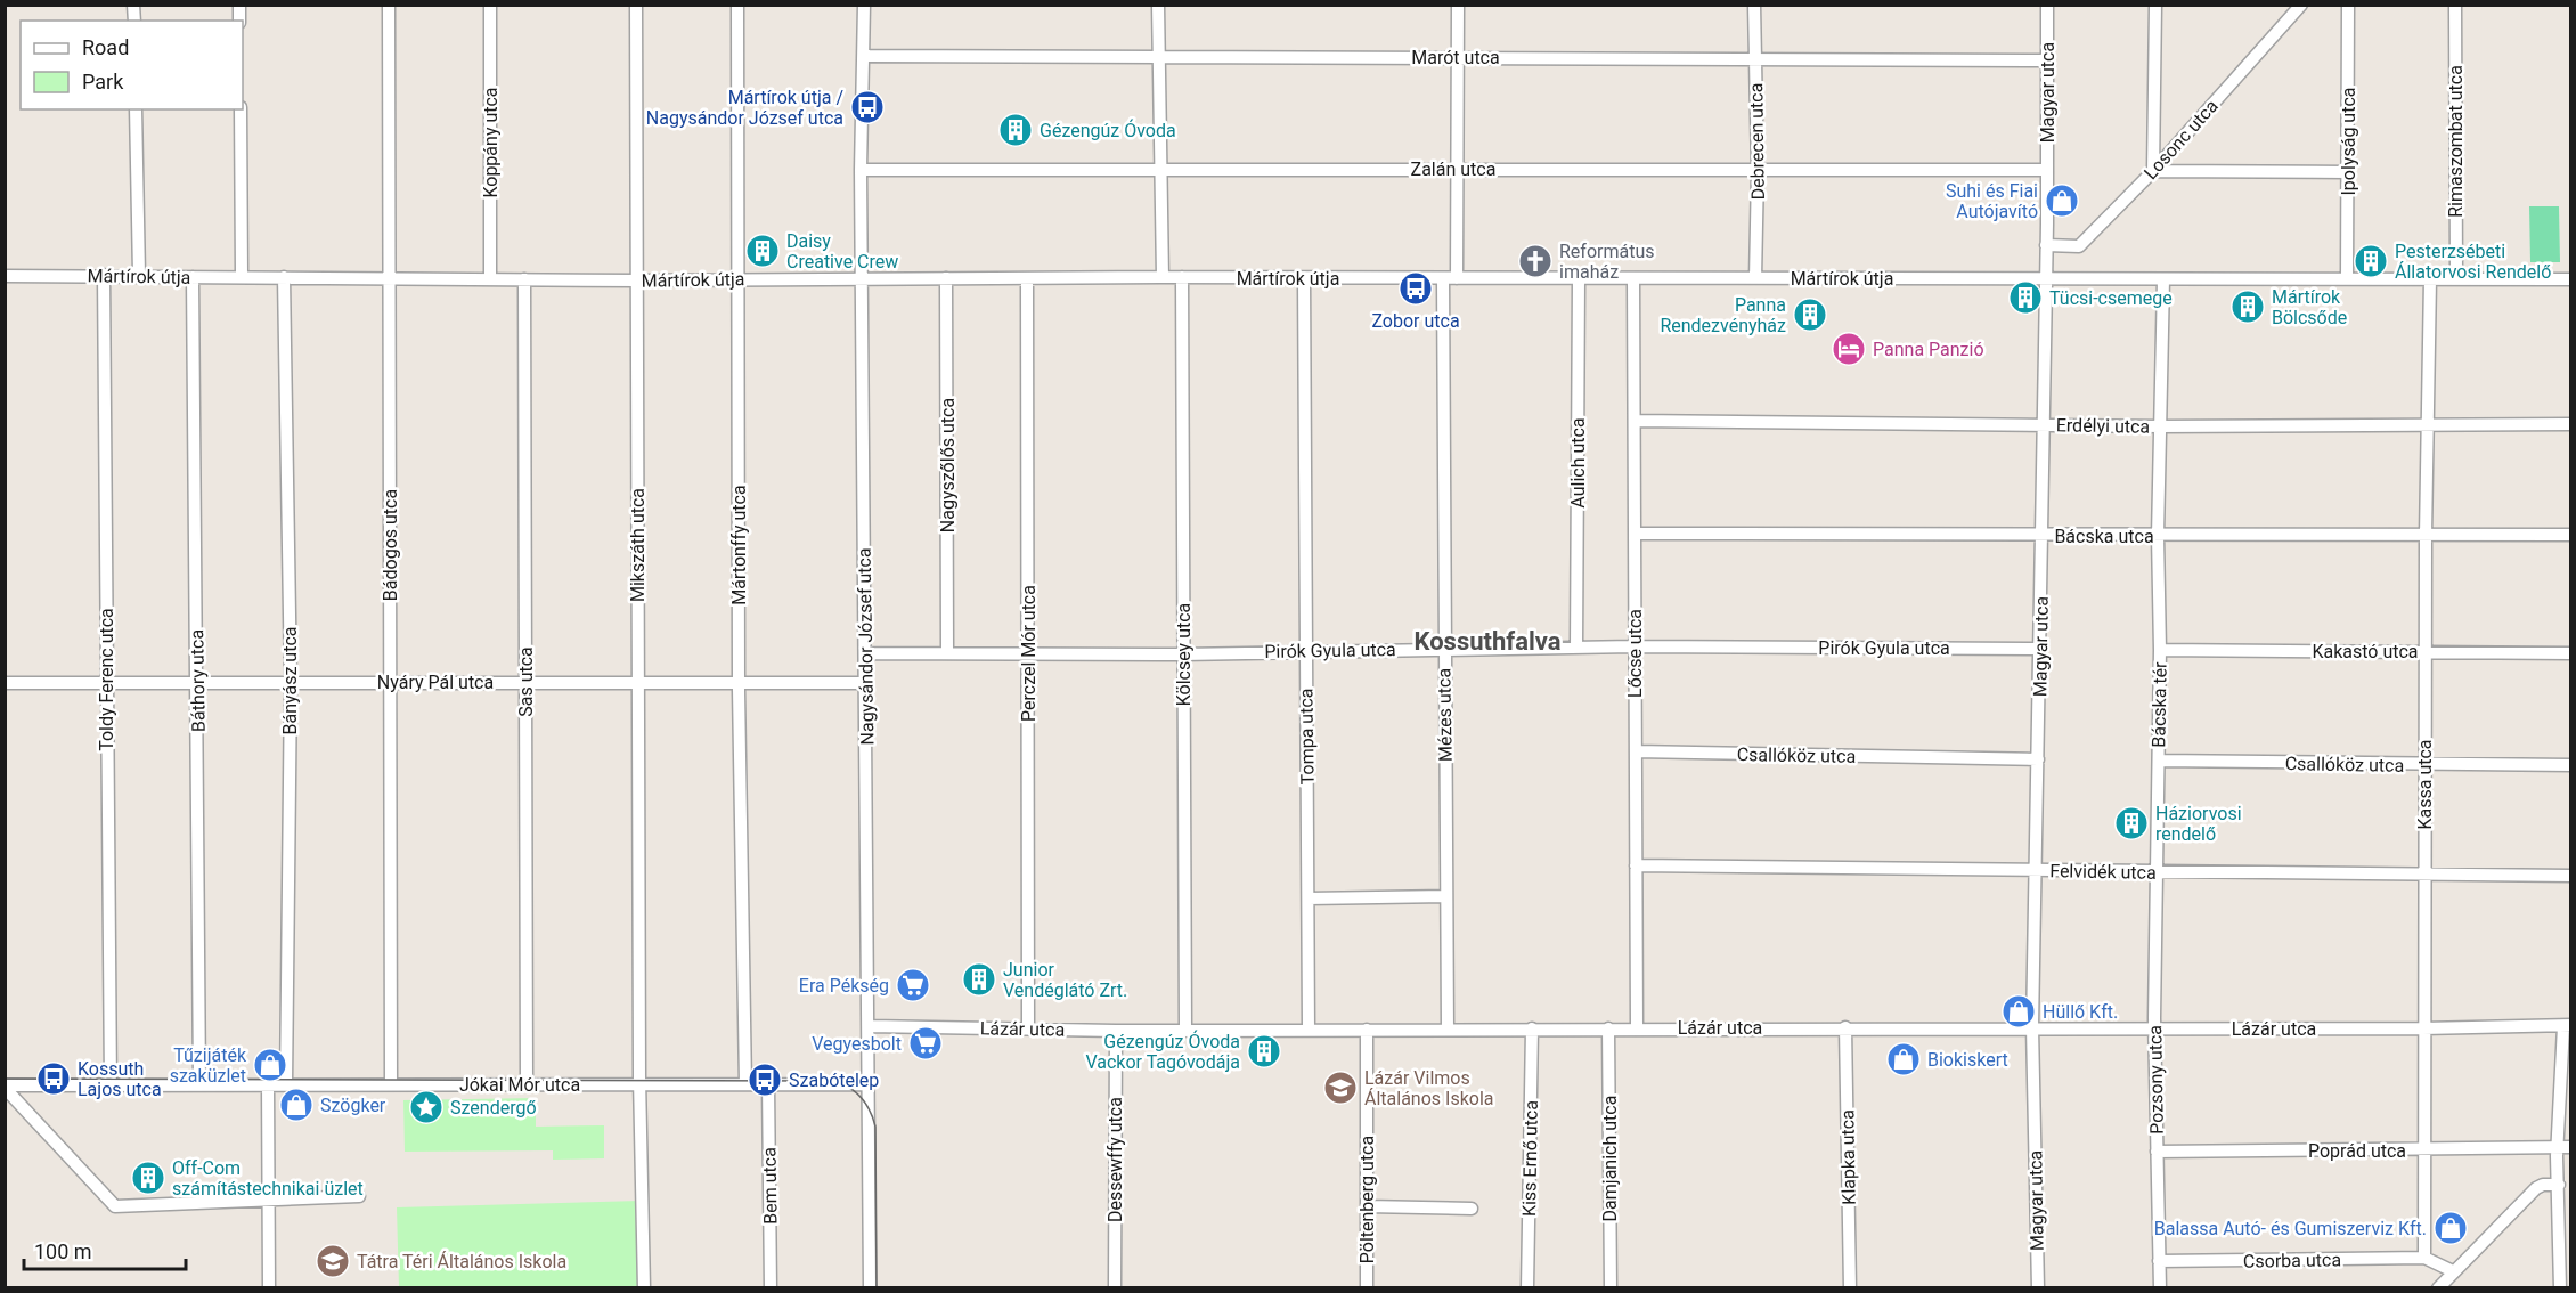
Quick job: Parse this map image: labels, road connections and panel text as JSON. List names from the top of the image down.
{
  "streets": {
    "street": [
      "Marót utca",
      "Magyar utca",
      "Losonc utca",
      "Debrecen utca",
      "Ipolyság utca",
      "Rimaszombat utca",
      "Koppány utca",
      "Zalán utca",
      "Mártírok útja",
      "Erdélyi utca",
      "Aulich utca",
      "Nagyszőlős utca",
      "Bácska utca",
      "Bádogos utca",
      "Mikszáth utca",
      "Mártonffy utca",
      "Nagysándor József utca",
      "Pirók Gyula utca",
      "Kakastó utca",
      "Perczel Mór utca",
      "Lőcse utca",
      "Kölcsey utca",
      "Toldy Ferenc utca",
      "Báthory utca",
      "Bányász utca",
      "Nyáry Pál utca",
      "Sas utca",
      "Bácska tér",
      "Mézes utca",
      "Tompa utca",
      "Csallóköz utca",
      "Kassa utca",
      "Felvidék utca",
      "Lázár utca",
      "Pozsony utca",
      "Jókai Mór utca",
      "Poprád utca",
      "Klapka utca",
      "Kiss Ernő utca",
      "Damjanich utca",
      "Dessewffy utca",
      "Bem utca",
      "Pöltenberg utca",
      "Csorba utca"
    ]
  },
  "crossings": [
    ["Marót utca", "Magyar utca"],
    ["Marót utca", "Debrecen utca"],
    ["Marót utca", "Nagysándor József utca"],
    ["Magyar utca", "Losonc utca"],
    ["Magyar utca", "Zalán utca"],
    ["Magyar utca", "Mártírok útja"],
    ["Magyar utca", "Erdélyi utca"],
    ["Magyar utca", "Bácska utca"],
    ["Magyar utca", "Pirók Gyula utca"],
    ["Magyar utca", "Csallóköz utca"],
    ["Magyar utca", "Felvidék utca"],
    ["Magyar utca", "Lázár utca"],
    ["Debrecen utca", "Zalán utca"],
    ["Debrecen utca", "Mártírok útja"],
    ["Ipolyság utca", "Mártírok útja"],
    ["Rimaszombat utca", "Mártírok útja"],
    ["Koppány utca", "Mártírok útja"],
    ["Zalán utca", "Nagysándor József utca"],
    ["Mártírok útja", "Aulich utca"],
    ["Mártírok útja", "Nagyszőlős utca"],
    ["Mártírok útja", "Bádogos utca"],
    ["Mártírok útja", "Mikszáth utca"],
    ["Mártírok útja", "Mártonffy utca"],
    ["Mártírok útja", "Nagysándor József utca"],
    ["Mártírok útja", "Perczel Mór utca"],
    ["Mártírok útja", "Lőcse utca"],
    ["Mártírok útja", "Kölcsey utca"],
    ["Mártírok útja", "Toldy Ferenc utca"],
    ["Mártírok útja", "Báthory utca"],
    ["Mártírok útja", "Bányász utca"],
    ["Mártírok útja", "Sas utca"],
    ["Mártírok útja", "Mézes utca"],
    ["Mártírok útja", "Tompa utca"],
    ["Mártírok útja", "Kassa utca"],
    ["Erdélyi utca", "Lőcse utca"],
    ["Erdélyi utca", "Kassa utca"],
    ["Aulich utca", "Pirók Gyula utca"],
    ["Nagyszőlős utca", "Pirók Gyula utca"],
    ["Bácska utca", "Lőcse utca"],
    ["Bácska utca", "Bácska tér"],
    ["Bácska utca", "Kassa utca"],
    ["Bádogos utca", "Nyáry Pál utca"],
    ["Bádogos utca", "Jókai Mór utca"],
    ["Mikszáth utca", "Nyáry Pál utca"],
    ["Mikszáth utca", "Jókai Mór utca"],
    ["Mártonffy utca", "Nyáry Pál utca"],
    ["Mártonffy utca", "Jókai Mór utca"],
    ["Nagysándor József utca", "Pirók Gyula utca"],
    ["Nagysándor József utca", "Nyáry Pál utca"],
    ["Nagysándor József utca", "Lázár utca"],
    ["Nagysándor József utca", "Jókai Mór utca"],
    ["Pirók Gyula utca", "Perczel Mór utca"],
    ["Pirók Gyula utca", "Lőcse utca"],
    ["Pirók Gyula utca", "Kölcsey utca"],
    ["Pirók Gyula utca", "Mézes utca"],
    ["Pirók Gyula utca", "Tompa utca"],
    ["Kakastó utca", "Bácska tér"],
    ["Kakastó utca", "Kassa utca"],
    ["Perczel Mór utca", "Lázár utca"],
    ["Lőcse utca", "Csallóköz utca"],
    ["Lőcse utca", "Felvidék utca"],
    ["Lőcse utca", "Lázár utca"],
    ["Kölcsey utca", "Lázár utca"],
    ["Toldy Ferenc utca", "Nyáry Pál utca"],
    ["Toldy Ferenc utca", "Jókai Mór utca"],
    ["Báthory utca", "Nyáry Pál utca"],
    ["Báthory utca", "Jókai Mór utca"],
    ["Bányász utca", "Nyáry Pál utca"],
    ["Bányász utca", "Jókai Mór utca"],
    ["Nyáry Pál utca", "Sas utca"],
    ["Sas utca", "Jókai Mór utca"],
    ["Bácska tér", "Csallóköz utca"],
    ["Bácska tér", "Felvidék utca"],
    ["Bácska tér", "Pozsony utca"],
    ["Mézes utca", "Lázár utca"],
    ["Tompa utca", "Lázár utca"],
    ["Csallóköz utca", "Kassa utca"],
    ["Kassa utca", "Felvidék utca"],
    ["Kassa utca", "Lázár utca"],
    ["Kassa utca", "Poprád utca"],
    ["Kassa utca", "Csorba utca"],
    ["Felvidék utca", "Pozsony utca"],
    ["Lázár utca", "Pozsony utca"],
    ["Lázár utca", "Klapka utca"],
    ["Lázár utca", "Kiss Ernő utca"],
    ["Lázár utca", "Damjanich utca"],
    ["Lázár utca", "Dessewffy utca"],
    ["Lázár utca", "Pöltenberg utca"],
    ["Pozsony utca", "Poprád utca"],
    ["Pozsony utca", "Csorba utca"],
    ["Jókai Mór utca", "Bem utca"]
  ],
  "districts": ["Kossuthfalva"],
  "places": {
    "bus stop": [
      "Mártírok útja / Nagysándor József utca",
      "Zobor utca",
      "Kossuth Lajos utca",
      "Szabótelep"
    ],
    "building": [
      "Gézengúz Óvoda",
      "Daisy Creative Crew",
      "Pesterzsébeti Állatorvosi Rendelő",
      "Tücsi-csemege",
      "Mártírok Bölcsőde",
      "Panna Rendezvényház",
      "Háziorvosi rendelő",
      "Junior Vendéglátó Zrt.",
      "Gézengúz Óvoda Vackor Tagóvodája",
      "Off-Com számítástechnikai üzlet"
    ],
    "shop": [
      "Suhi és Fiai Autójavító",
      "Hüllő Kft.",
      "Biokiskert",
      "Tűzijáték szaküzlet",
      "Szögker",
      "Balassa Autó- és Gumiszerviz Kft."
    ],
    "church": ["Református imaház"],
    "hotel": ["Panna Panzió"],
    "supermarket": ["Era Pékség", "Vegyesbolt"],
    "school or university": ["Lázár Vilmos Általános Iskola", "Tátra Téri Általános Iskola"],
    "place": ["Szendergő"]
  },
  "legend": ["Road", "Park"],
  "scale_bar": "100 m"
}
